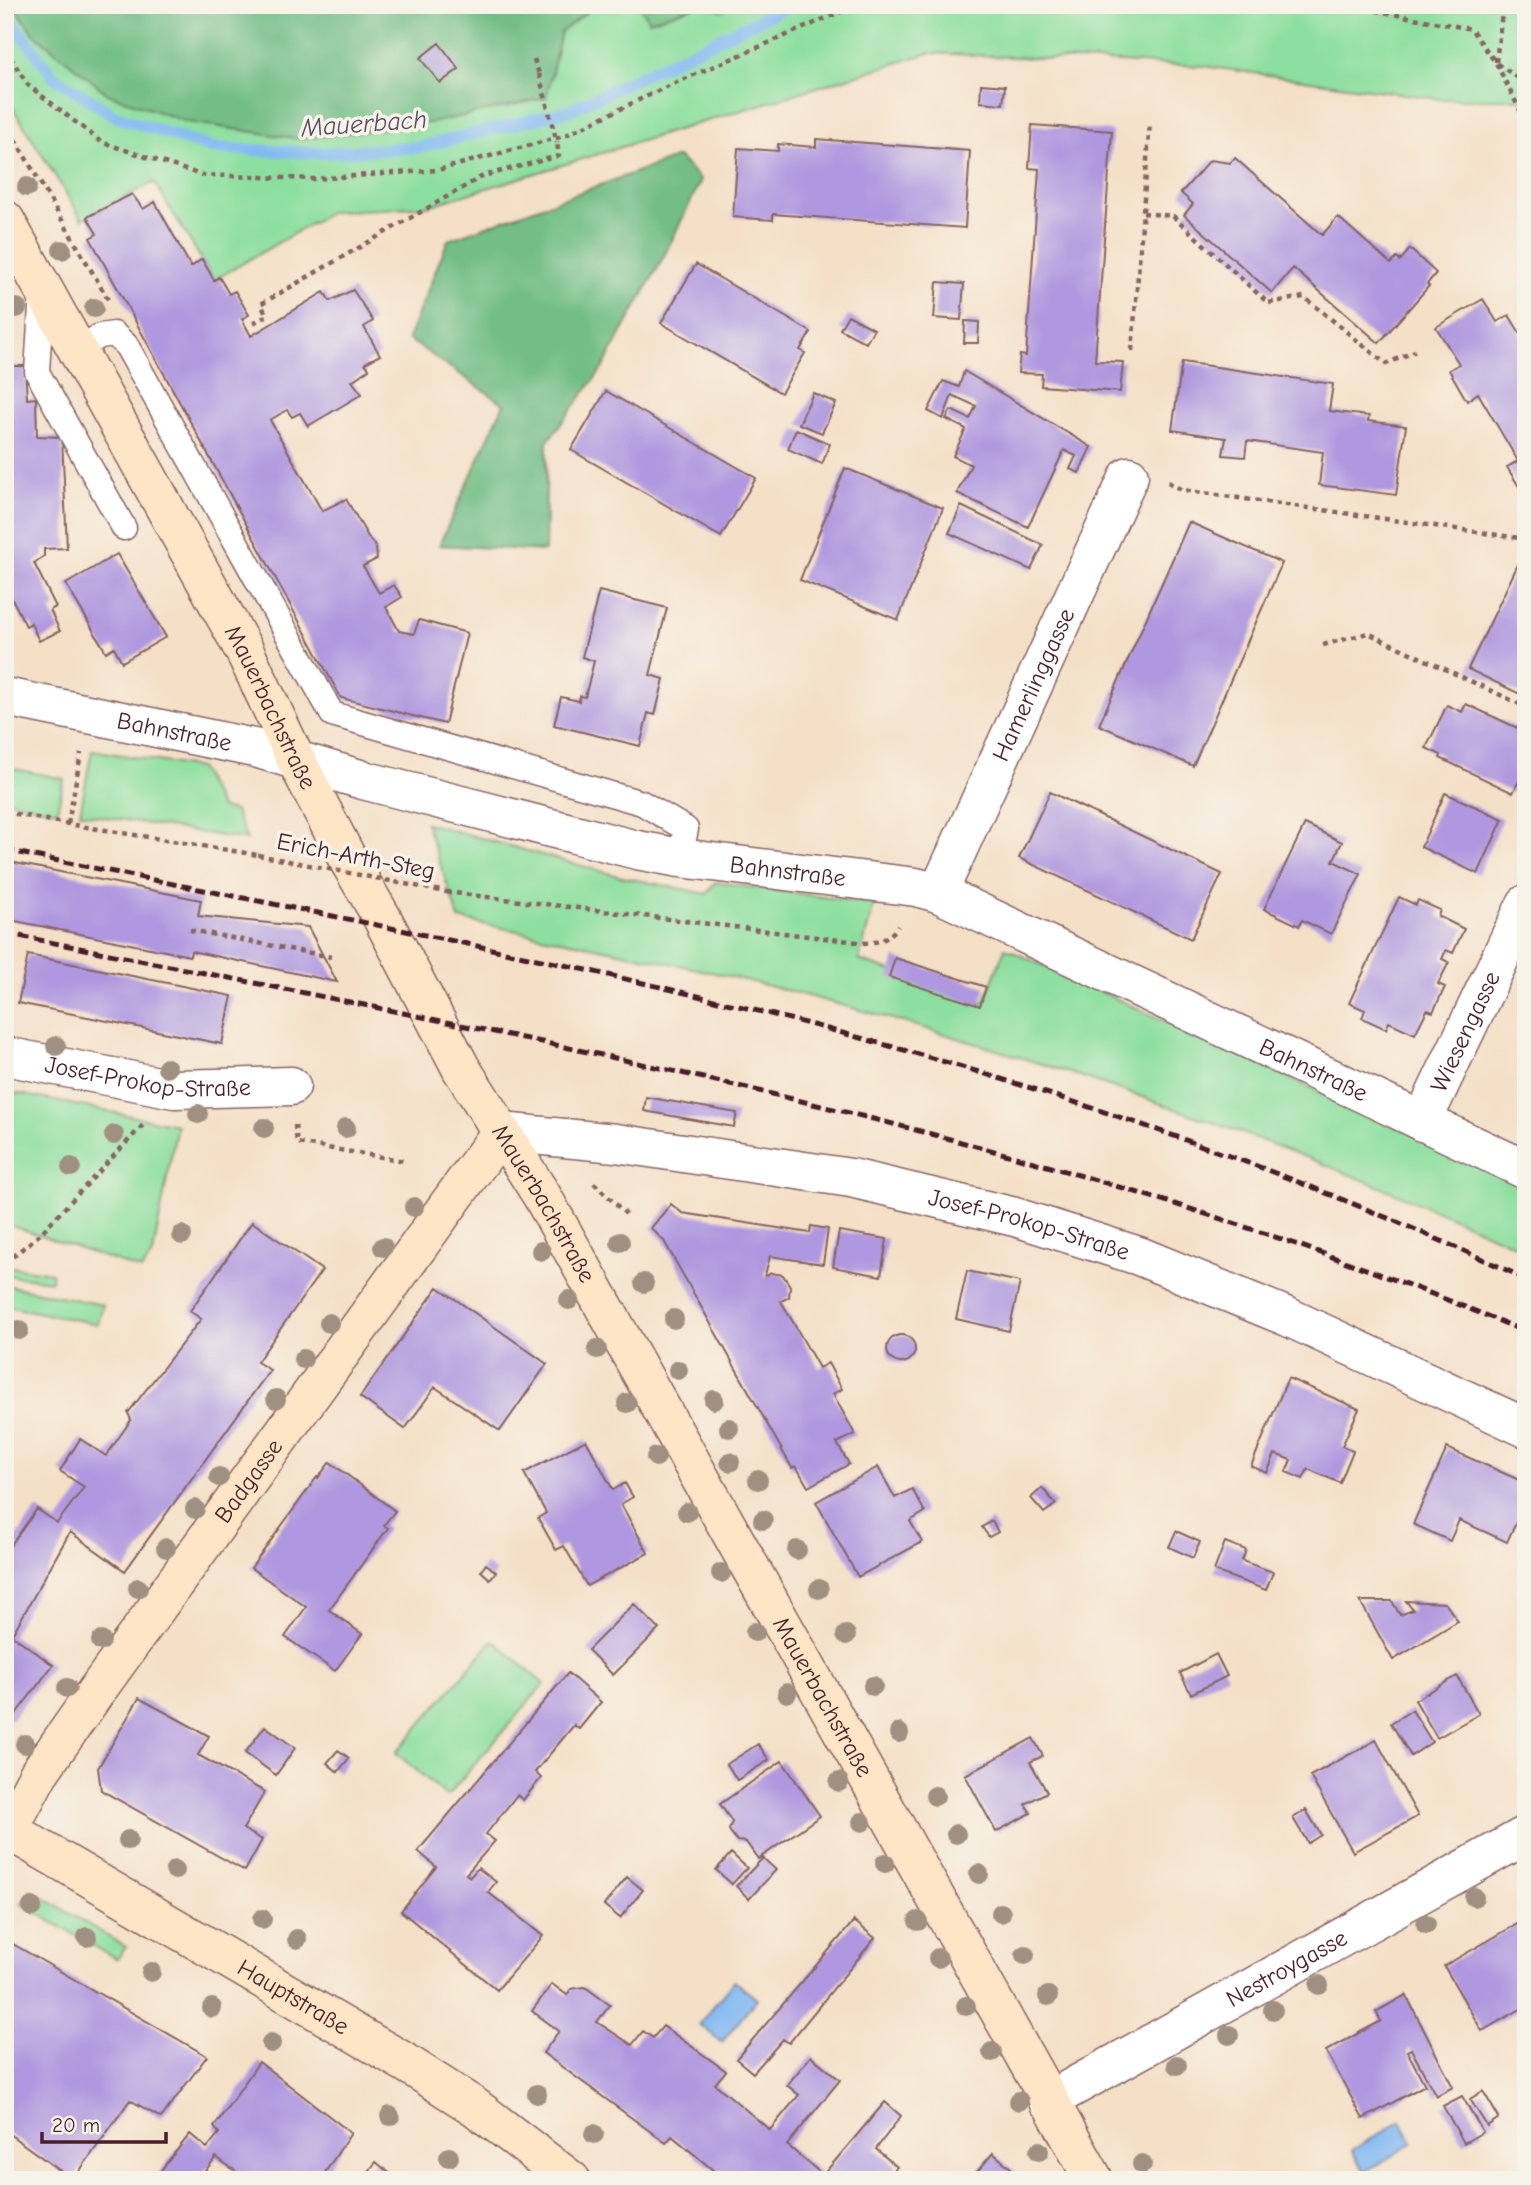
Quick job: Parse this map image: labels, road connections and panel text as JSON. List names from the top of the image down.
{
  "streets": {
    "main road": ["Mauerbachstraße", "Badgasse", "Hauptstraße"],
    "street": [
      "Hamerlinggasse",
      "Bahnstraße",
      "Wiesengasse",
      "Josef-Prokop-Straße",
      "Nestroygasse"
    ],
    "path": ["Erich-Arth-Steg"]
  },
  "crossings": [
    ["Hamerlinggasse", "Bahnstraße"],
    ["Hamerlinggasse", "Erich-Arth-Steg"],
    ["Mauerbachstraße", "Bahnstraße"],
    ["Mauerbachstraße", "Josef-Prokop-Straße"],
    ["Mauerbachstraße", "Badgasse"],
    ["Mauerbachstraße", "Nestroygasse"],
    ["Bahnstraße", "Erich-Arth-Steg"],
    ["Bahnstraße", "Wiesengasse"],
    ["Josef-Prokop-Straße", "Badgasse"],
    ["Badgasse", "Hauptstraße"]
  ],
  "water": ["Mauerbach"],
  "scale_bar": "20 m"
}
